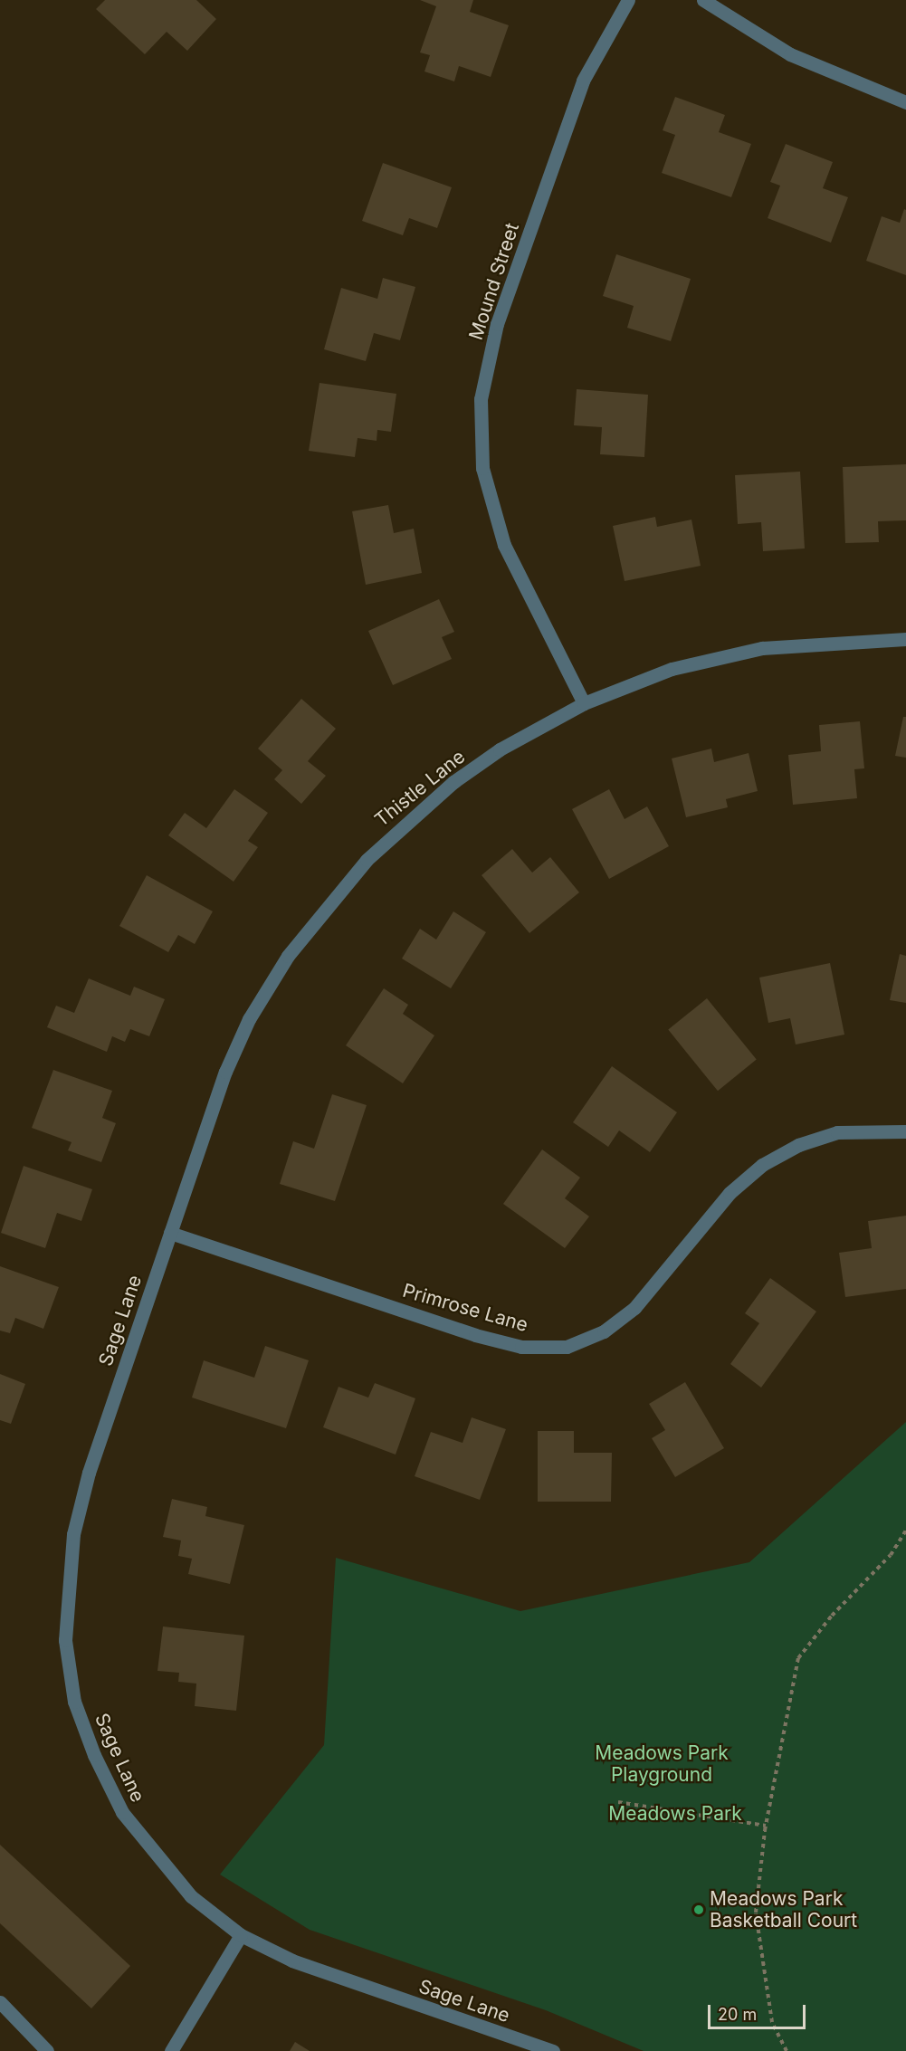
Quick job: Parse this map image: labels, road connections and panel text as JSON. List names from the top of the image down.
{
  "streets": {
    "street": [
      "Mound Street",
      "Thistle Lane",
      "Primrose Lane",
      "Sage Lane"
    ]
  },
  "crossings": [
    ["Mound Street", "Thistle Lane"],
    ["Thistle Lane", "Primrose Lane"],
    ["Thistle Lane", "Sage Lane"],
    ["Primrose Lane", "Sage Lane"]
  ],
  "parks": ["Meadows Park Playground", "Meadows Park"],
  "places": ["Meadows Park Basketball Court"],
  "scale_bar": "20 m"
}
